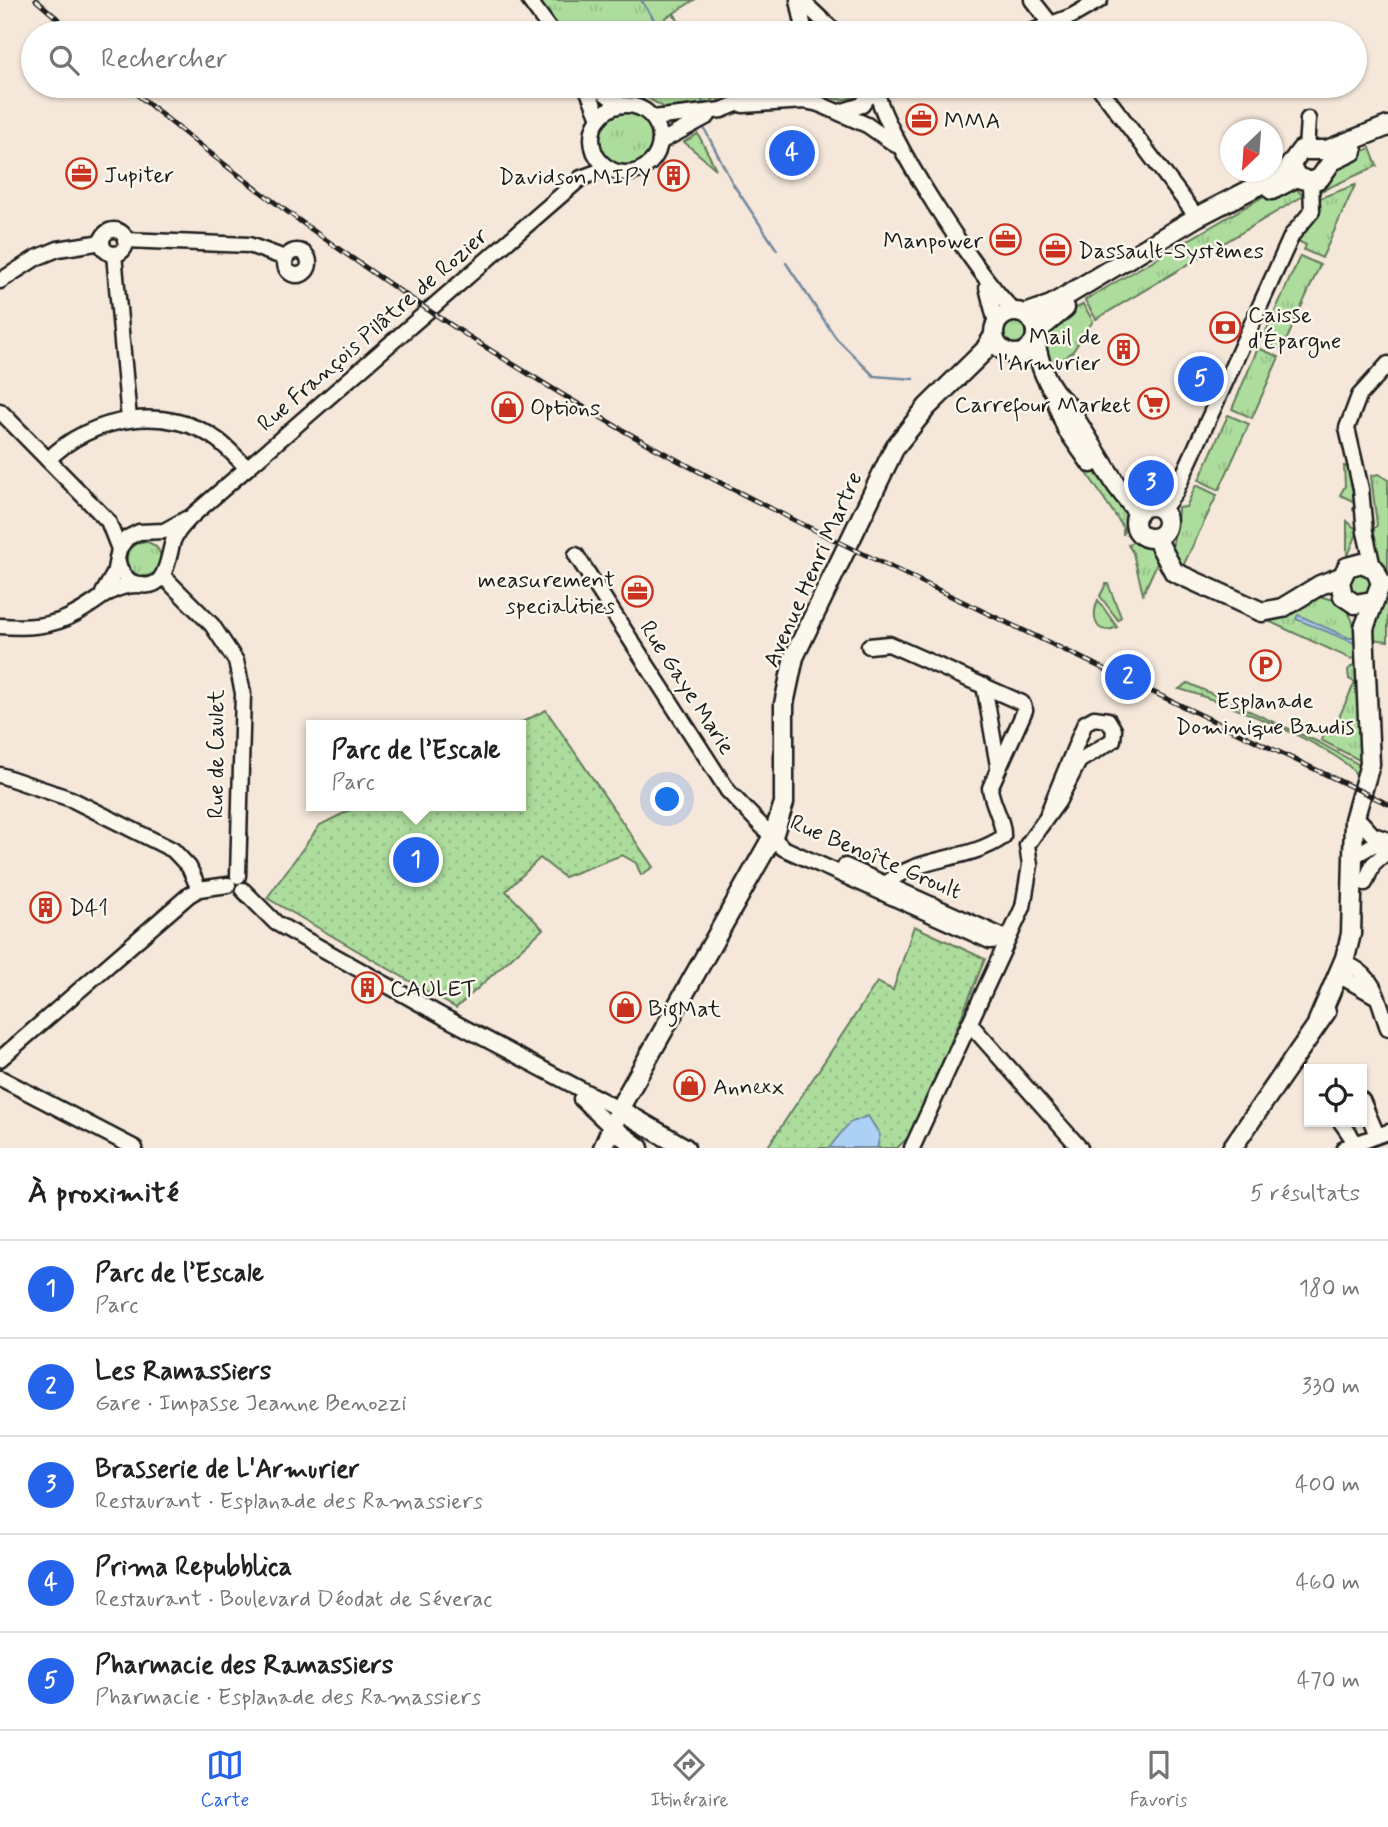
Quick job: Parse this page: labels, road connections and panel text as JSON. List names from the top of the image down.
{
  "streets": {
    "main road": ["Avenue Henri Martre"],
    "street": [
      "Rue François Pilâtre de Rozier",
      "Rue Gaye Marie",
      "Rue de Caulet",
      "Rue Benoîte Groult"
    ]
  },
  "crossings": [
    ["Rue François Pilâtre de Rozier", "Rue de Caulet"],
    ["Avenue Henri Martre", "Rue Gaye Marie"],
    ["Avenue Henri Martre", "Rue Benoîte Groult"],
    ["Rue Gaye Marie", "Rue Benoîte Groult"]
  ],
  "places": {
    "office": [
      "MMA",
      "Jupiter",
      "Manpower",
      "Dassault-Systèmes",
      "measurement specialities"
    ],
    "building": [
      "Davidson MIPY",
      "Mail de l'Armurier",
      "D41",
      "CAULET"
    ],
    "bank": ["Caisse d'Épargne"],
    "supermarket": ["Carrefour Market"],
    "shop": ["Options", "BigMat", "Annexx"],
    "parking": ["Esplanade Dominique Baudis"]
  },
  "north": "bottom left",
  "page": {
    "search": "Rechercher",
    "pins": [
      "4",
      "5",
      "3",
      "2",
      "1"
    ],
    "popup": ["Parc de l’Escale", "Parc"],
    "heading": ["À proximité", "5 résultats"],
    "list": [
      {
        "mark": "1",
        "name": "Parc de l’Escale",
        "note": "Parc",
        "value": "180 m"
      },
      {
        "mark": "2",
        "name": "Les Ramassiers",
        "note": "Gare · Impasse Jeanne Benozzi",
        "value": "330 m"
      },
      {
        "mark": "3",
        "name": "Brasserie de L'Armurier",
        "note": "Restaurant · Esplanade des Ramassiers",
        "value": "400 m"
      },
      {
        "mark": "4",
        "name": "Prima Repubblica",
        "note": "Restaurant · Boulevard Déodat de Séverac",
        "value": "460 m"
      },
      {
        "mark": "5",
        "name": "Pharmacie des Ramassiers",
        "note": "Pharmacie · Esplanade des Ramassiers",
        "value": "470 m"
      }
    ],
    "nav": ["Carte", "Itinéraire", "Favoris"]
  }
}
